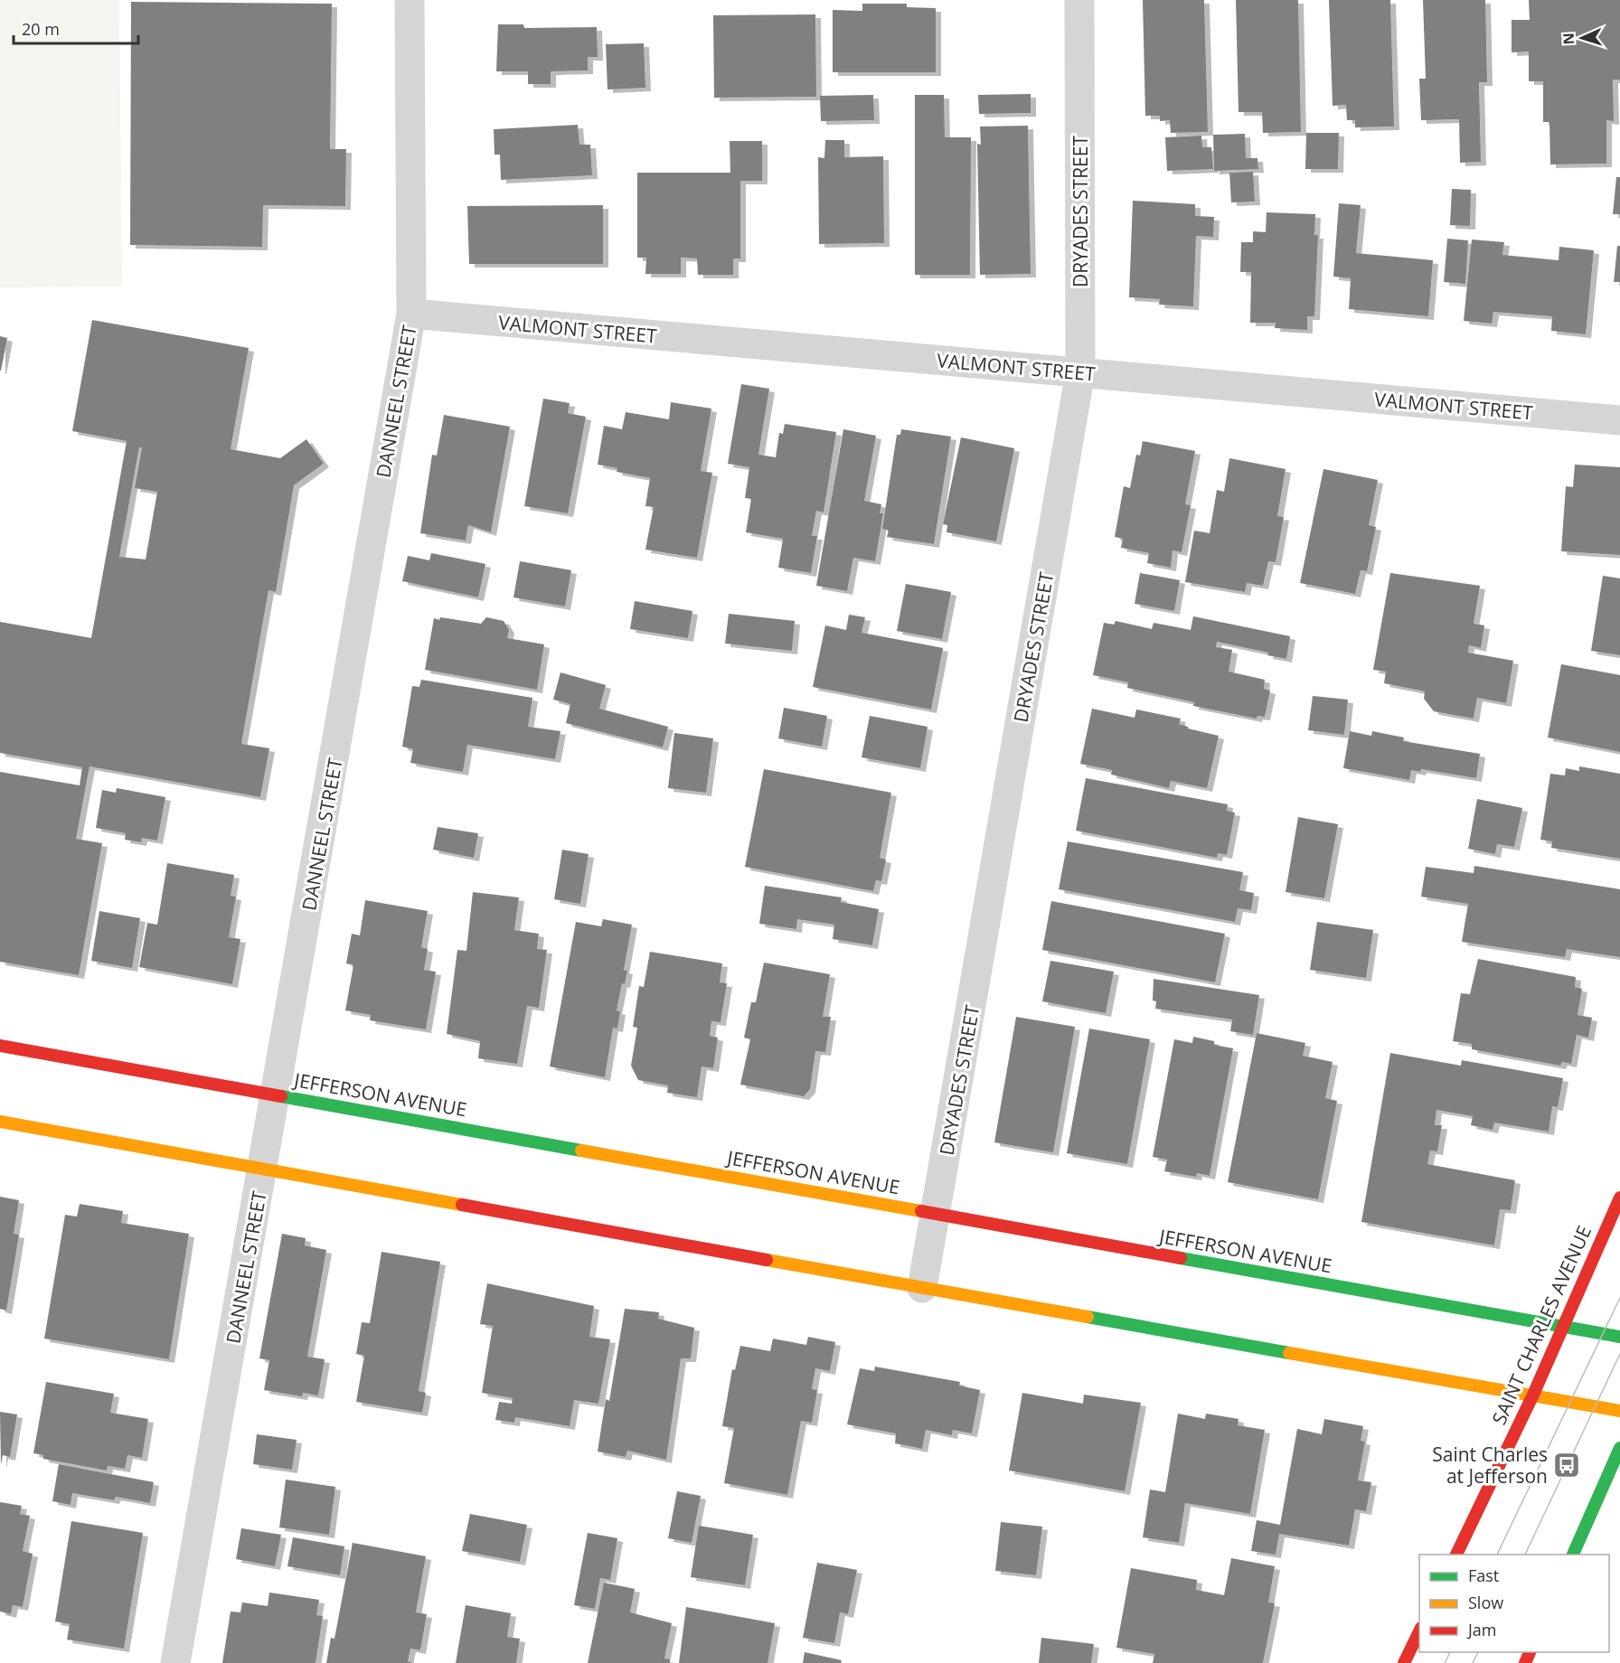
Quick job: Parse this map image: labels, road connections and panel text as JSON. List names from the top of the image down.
{
  "streets": {
    "street": [
      "DRYADES STREET",
      "VALMONT STREET",
      "DANNEEL STREET",
      "JEFFERSON AVENUE",
      "SAINT CHARLES AVENUE"
    ]
  },
  "crossings": [
    ["DRYADES STREET", "VALMONT STREET"],
    ["DRYADES STREET", "JEFFERSON AVENUE"],
    ["VALMONT STREET", "DANNEEL STREET"],
    ["DANNEEL STREET", "JEFFERSON AVENUE"],
    ["JEFFERSON AVENUE", "SAINT CHARLES AVENUE"]
  ],
  "places": {
    "bus stop": ["Saint Charles at Jefferson"]
  },
  "legend": ["Fast", "Slow", "Jam"],
  "scale_bar": "20 m",
  "north": "left"
}
